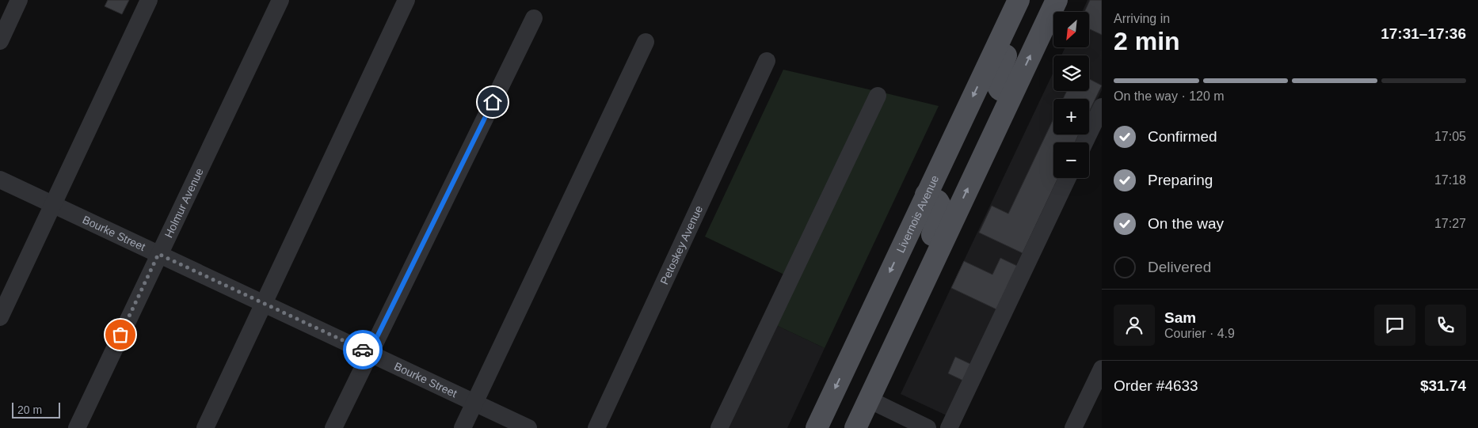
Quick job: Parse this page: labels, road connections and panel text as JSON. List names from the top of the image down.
{
  "streets": {
    "main road": ["Livernois Avenue"],
    "street": ["Holmur Avenue", "Bourke Street", "Petoskey Avenue"]
  },
  "crossings": [
    ["Holmur Avenue", "Bourke Street"]
  ],
  "scale_bar": "20 m",
  "north": "bottom left",
  "page": {
    "heading": ["2 min", "Arriving in", "17:31–17:36"],
    "panel": [
      "Sam",
      "Courier · 4.9",
      "Order #4633",
      "$31.74"
    ],
    "map_buttons": ["+", "−"],
    "bar": "On the way · 120 m",
    "list": [
      ["Confirmed", "17:05"],
      ["Preparing", "17:18"],
      ["On the way", "17:27"],
      "Delivered"
    ],
    "scale": "20 m"
  }
}
